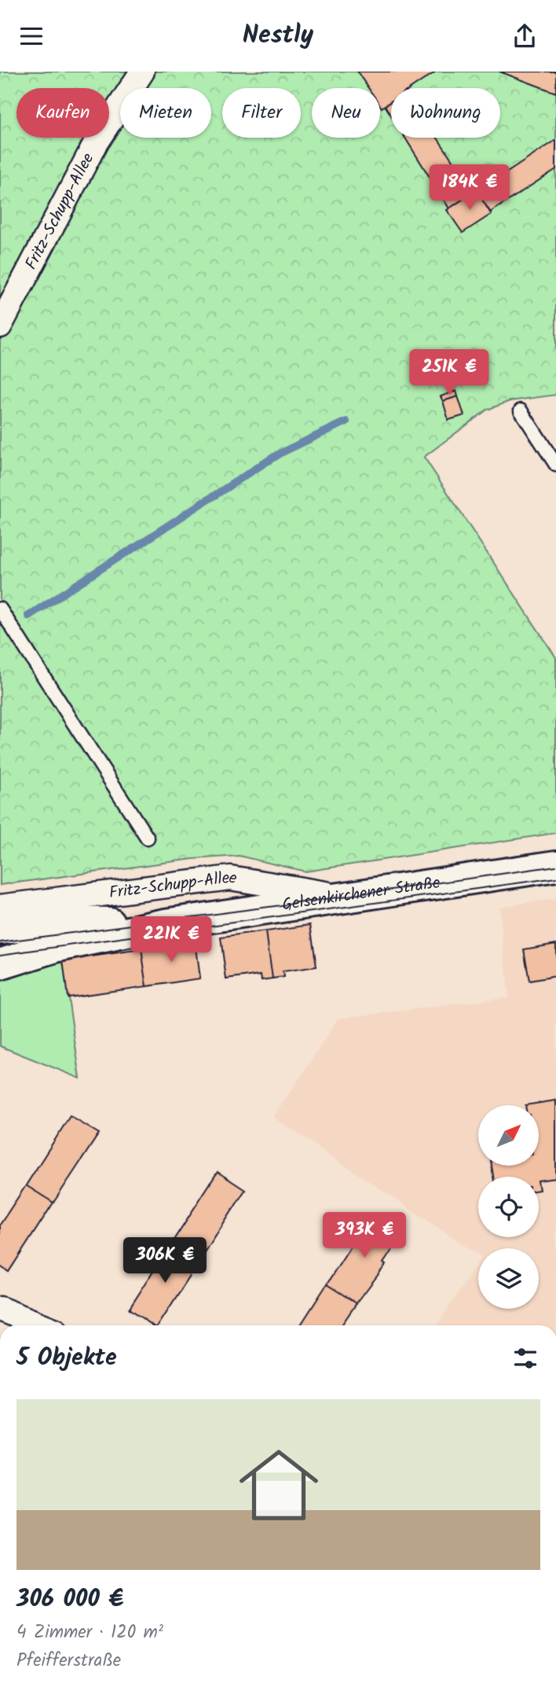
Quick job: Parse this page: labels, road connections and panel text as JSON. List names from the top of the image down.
{
  "streets": {
    "main road": ["Gelsenkirchener Straße"],
    "street": ["Fritz-Schupp-Allee"]
  },
  "crossings": [
    ["Fritz-Schupp-Allee", "Gelsenkirchener Straße"]
  ],
  "north": "top right",
  "page": {
    "header": "Nestly",
    "chip": [
      "Kaufen",
      "Mieten",
      "Filter",
      "Neu",
      "Wohnung"
    ],
    "price": [
      "184K €",
      "251K €",
      "221K €",
      "393K €",
      "306K €"
    ],
    "heading": "5 Objekte",
    "list": [
      {
        "name": "306 000 €",
        "note": "4 Zimmer · 120 m² · Pfeifferstraße"
      }
    ]
  }
}
